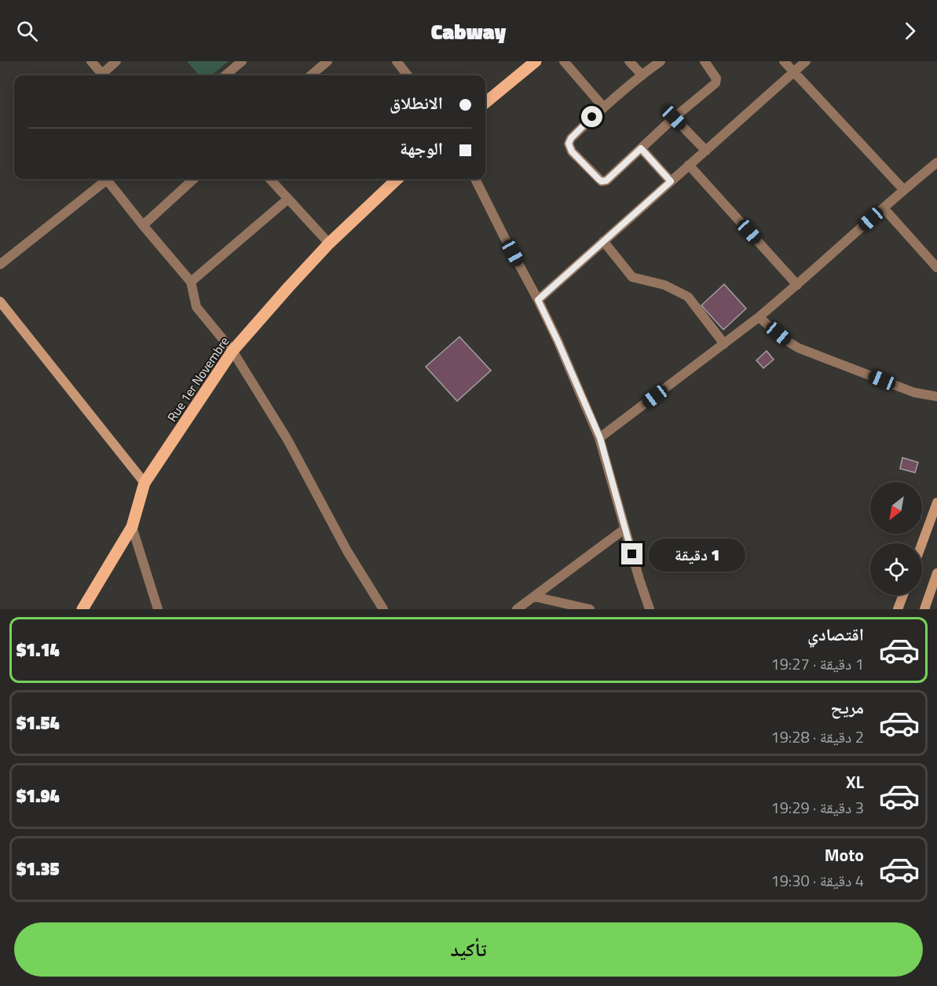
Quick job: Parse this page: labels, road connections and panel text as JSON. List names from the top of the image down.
{
  "streets": {
    "main road": ["Rue 1er Novembre"]
  },
  "north": "bottom left",
  "page": {
    "header": "Cabway",
    "banner": ["الانطلاق", "الوجهة"],
    "bubble": "1 دقيقة",
    "list": [
      {
        "name": "اقتصادي",
        "note": "1 دقيقة · 19:27",
        "value": "$1.14"
      },
      {
        "name": "مريح",
        "note": "2 دقيقة · 19:28",
        "value": "$1.54"
      },
      {
        "name": "XL",
        "note": "3 دقيقة · 19:29",
        "value": "$1.94"
      },
      {
        "name": "Moto",
        "note": "4 دقيقة · 19:30",
        "value": "$1.35"
      }
    ],
    "buttons": "تأكيد"
  }
}
